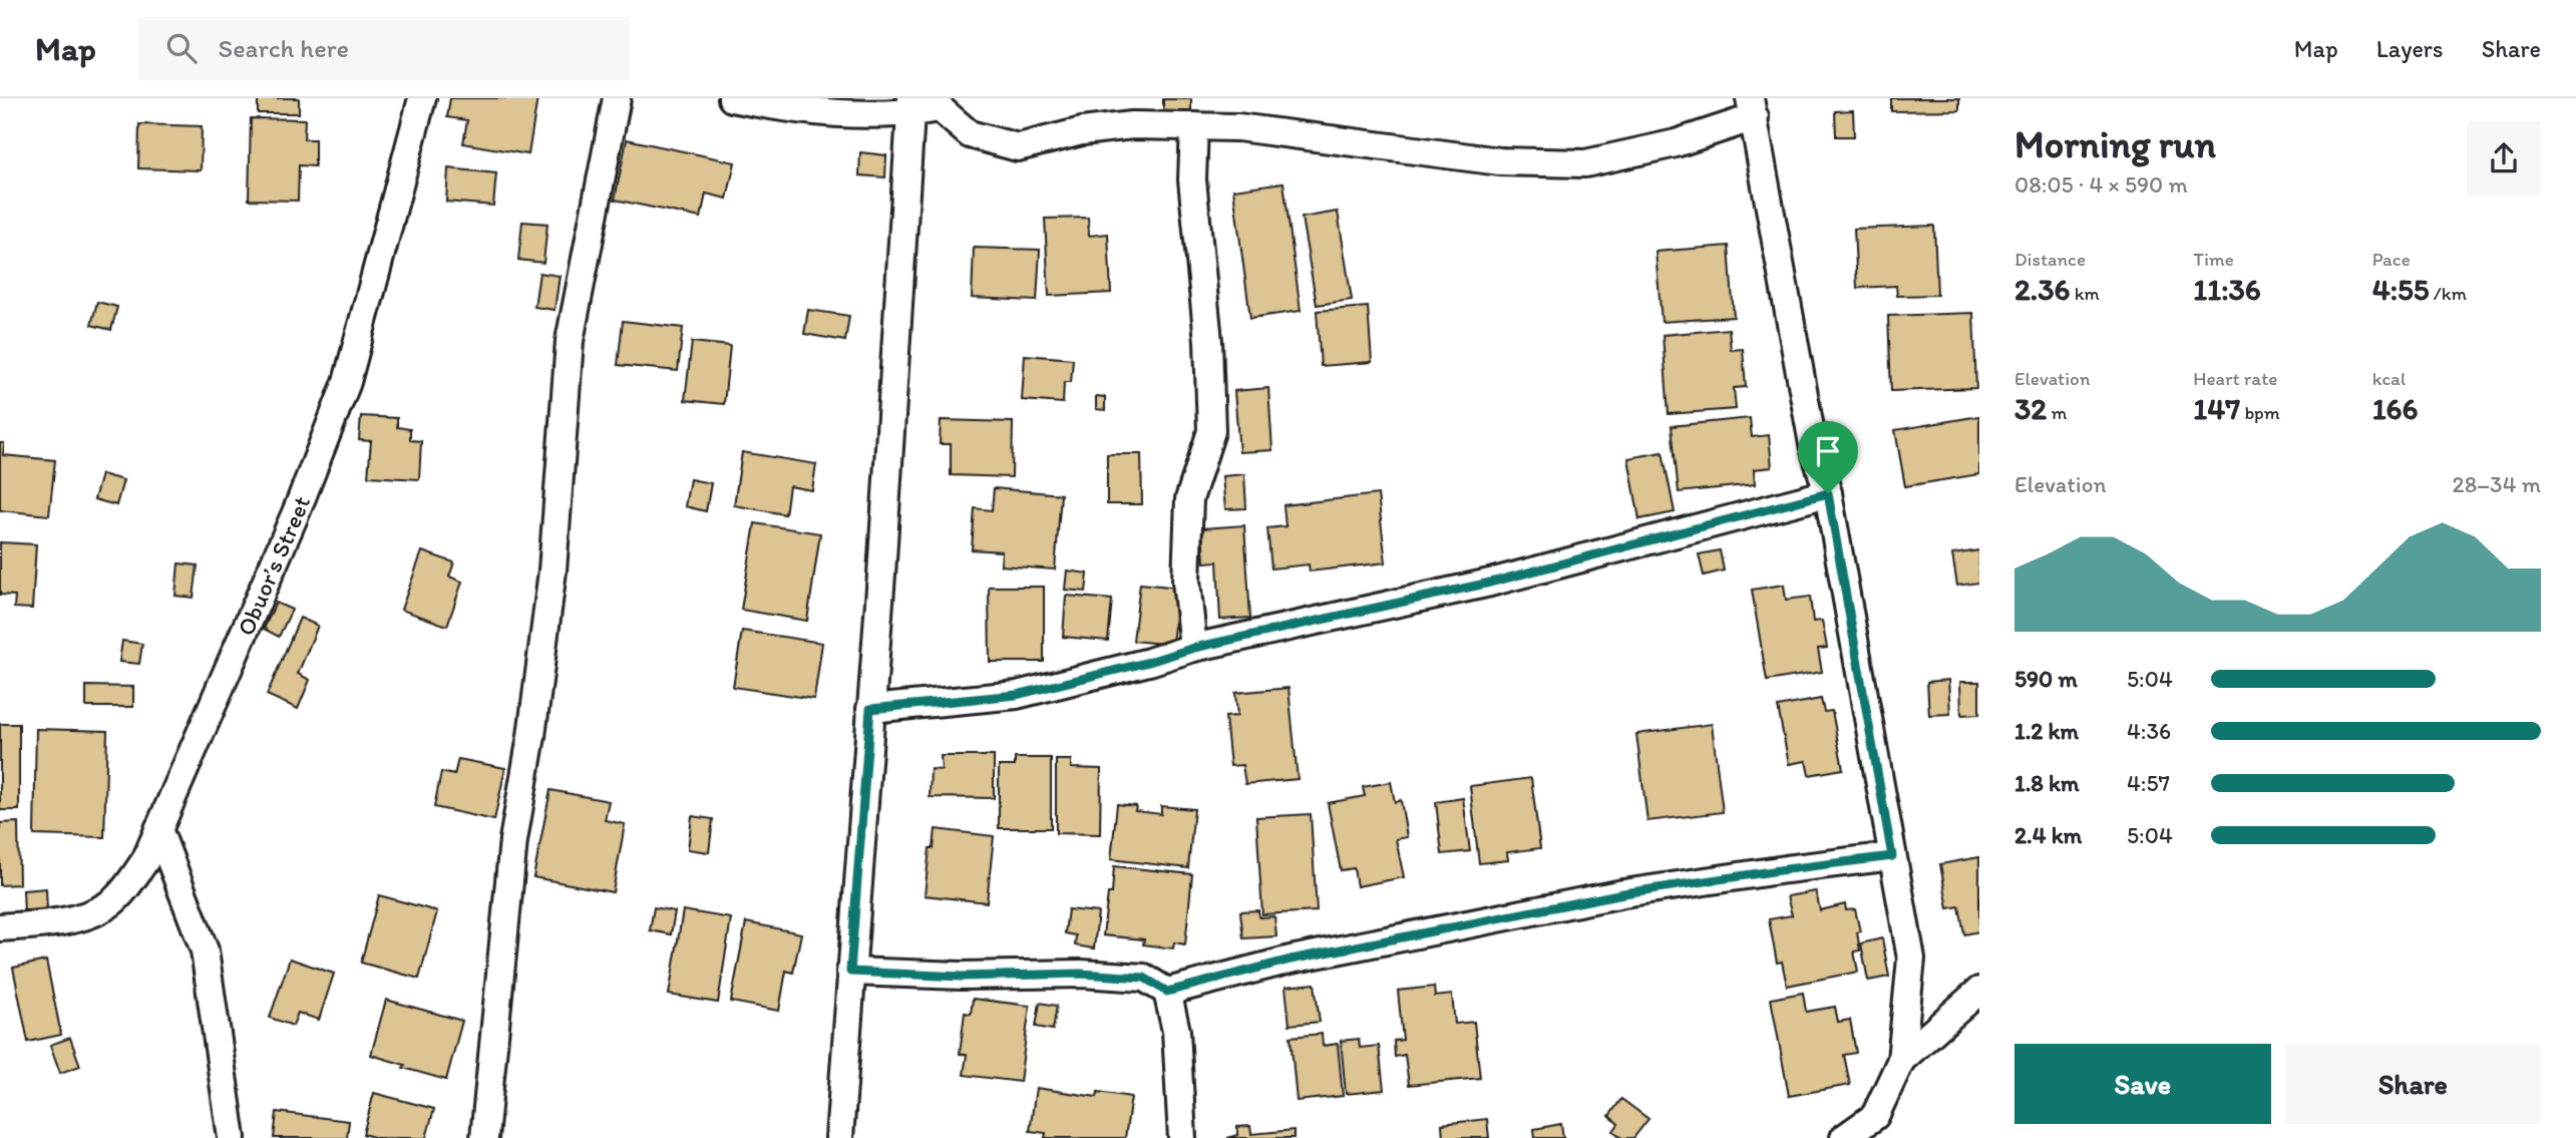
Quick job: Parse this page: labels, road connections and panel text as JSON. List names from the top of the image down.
{
  "streets": {
    "street": ["Obuor’s Street"]
  },
  "page": {
    "header": "Map",
    "search": "Search here",
    "nav": ["Map", "Layers", "Share"],
    "heading": ["Morning run", "08:05 · 4 × 590 m"],
    "stats": [
      ["Distance", "2.36 km"],
      ["Time", "11:36"],
      ["Pace", "4:55 /km"],
      ["Elevation", "32 m"],
      ["Heart rate", "147 bpm"],
      ["kcal", "166"]
    ],
    "chart": ["Elevation", "28–34 m"],
    "list": [
      {
        "name": "590 m",
        "note": "5:04"
      },
      {
        "name": "1.2 km",
        "note": "4:36"
      },
      {
        "name": "1.8 km",
        "note": "4:57"
      },
      {
        "name": "2.4 km",
        "note": "5:04"
      }
    ],
    "buttons": ["Save", "Share"]
  }
}
